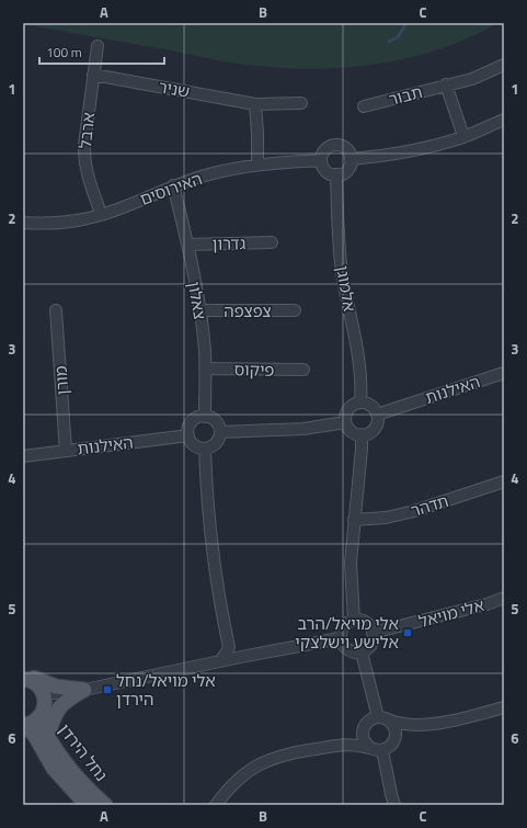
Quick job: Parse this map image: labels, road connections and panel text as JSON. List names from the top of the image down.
{
  "streets": {
    "main road": ["נחל הירדן"],
    "street": [
      "שניר",
      "תבור",
      "ארבל",
      "האירוסים",
      "גדרון",
      "אלמוגן",
      "צאלון",
      "צפצפה",
      "פיקוס",
      "מורן",
      "האילנות",
      "תדהר",
      "אלי מויאל"
    ]
  },
  "crossings": [
    ["שניר", "ארבל"],
    ["ארבל", "האירוסים"],
    ["האירוסים", "אלמוגן"],
    ["האירוסים", "צאלון"],
    ["גדרון", "צאלון"],
    ["אלמוגן", "האילנות"],
    ["צאלון", "צפצפה"],
    ["צאלון", "פיקוס"],
    ["צאלון", "האילנות"],
    ["מורן", "האילנות"]
  ],
  "places": {
    "transit": ["אלי מויאל/הרב אלישע וישלצקי", "אלי מויאל/נחל הירדן"]
  },
  "scale_bar": "100 m",
  "grid": {
    "columns": ["A", "B", "C"],
    "rows": [
      "1",
      "2",
      "3",
      "4",
      "5",
      "6"
    ]
  }
}
